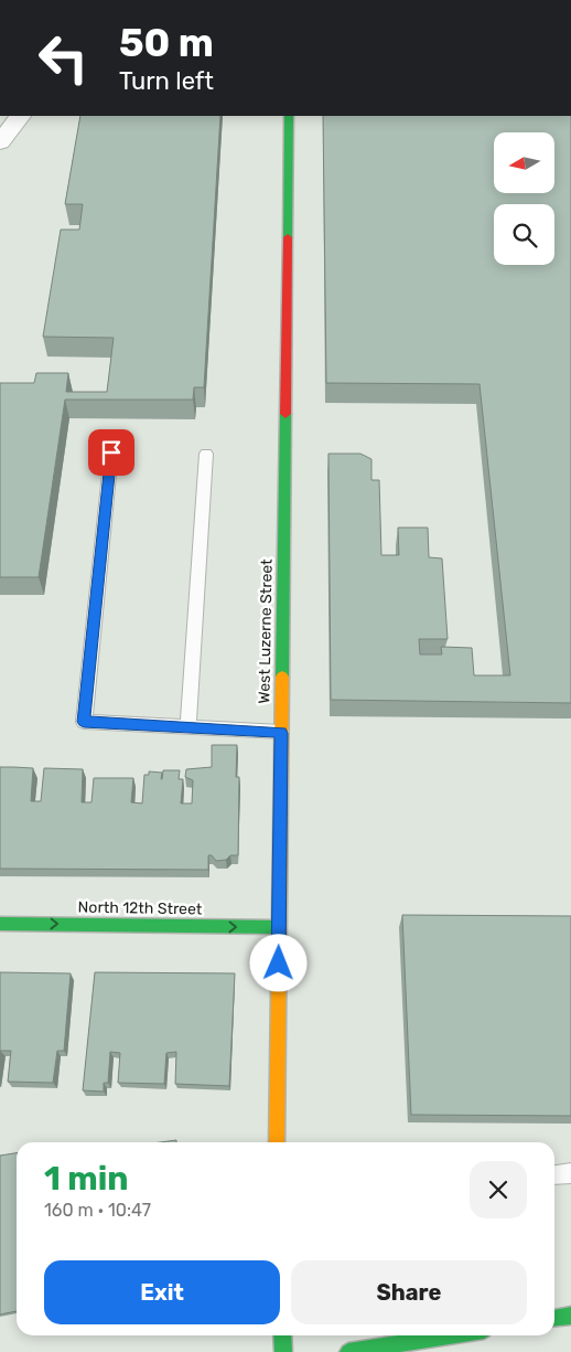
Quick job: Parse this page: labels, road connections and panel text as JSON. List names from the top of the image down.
{
  "streets": {
    "street": ["West Luzerne Street", "North 12th Street"]
  },
  "crossings": [
    ["West Luzerne Street", "North 12th Street"]
  ],
  "one_way": ["North 12th Street"],
  "north": "left",
  "page": {
    "turn": ["50 m", "Turn left"],
    "heading": ["1 min", "160 m · 10:47"],
    "buttons": ["Exit", "Share"]
  }
}
